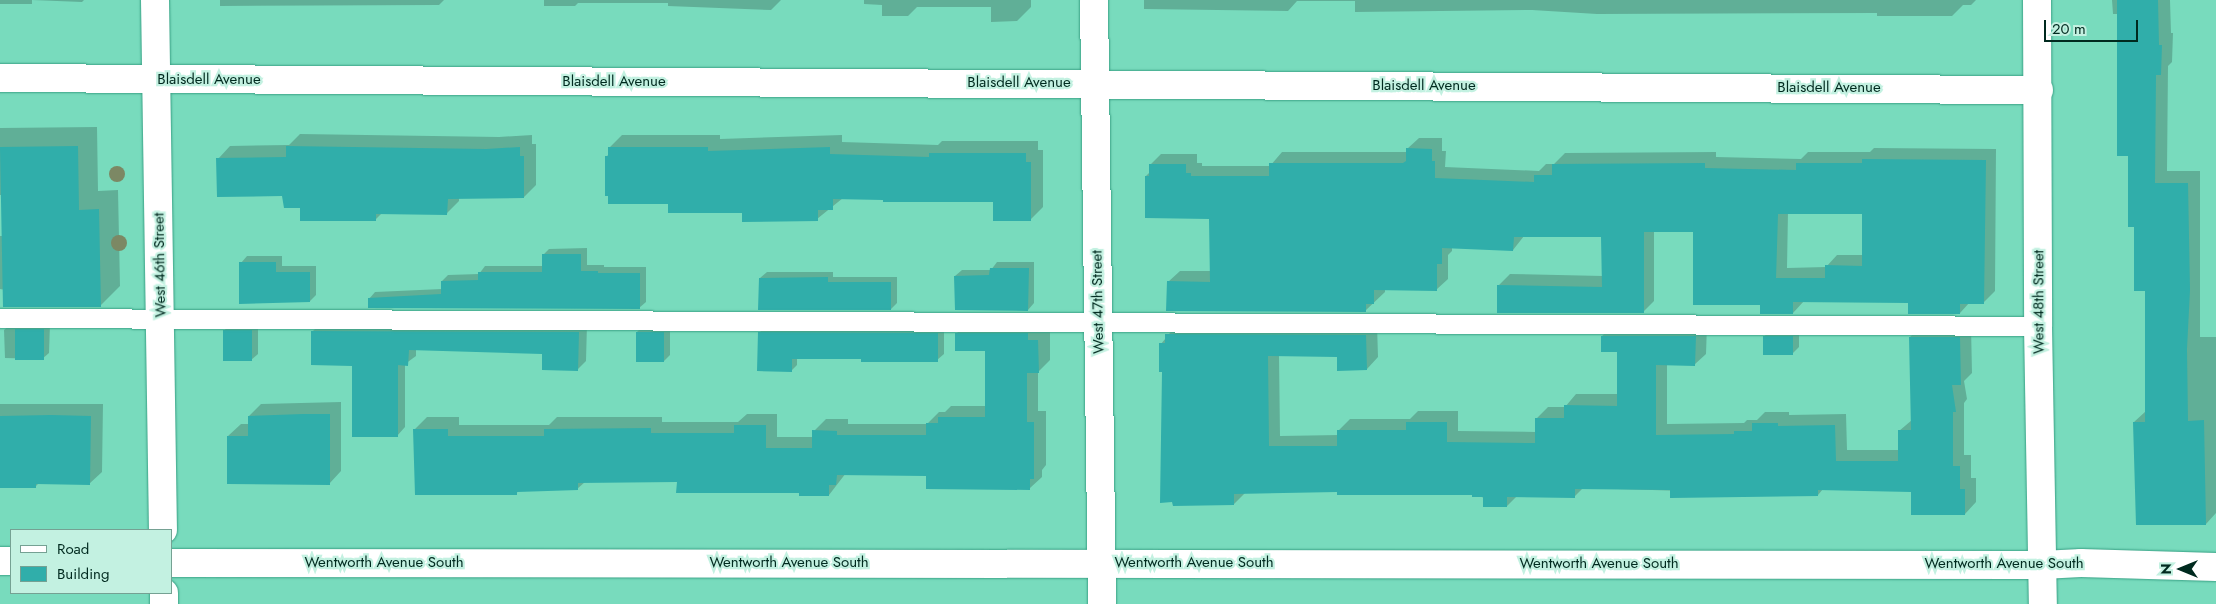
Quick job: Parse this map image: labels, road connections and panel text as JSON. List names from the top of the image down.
{
  "streets": {
    "street": [
      "Blaisdell Avenue",
      "West 46th Street",
      "West 47th Street",
      "West 48th Street",
      "Wentworth Avenue South"
    ]
  },
  "crossings": [
    ["Blaisdell Avenue", "West 46th Street"],
    ["Blaisdell Avenue", "West 47th Street"],
    ["Blaisdell Avenue", "West 48th Street"],
    ["West 47th Street", "Wentworth Avenue South"],
    ["West 48th Street", "Wentworth Avenue South"]
  ],
  "legend": ["Road", "Building"],
  "scale_bar": "20 m",
  "north": "left"
}
